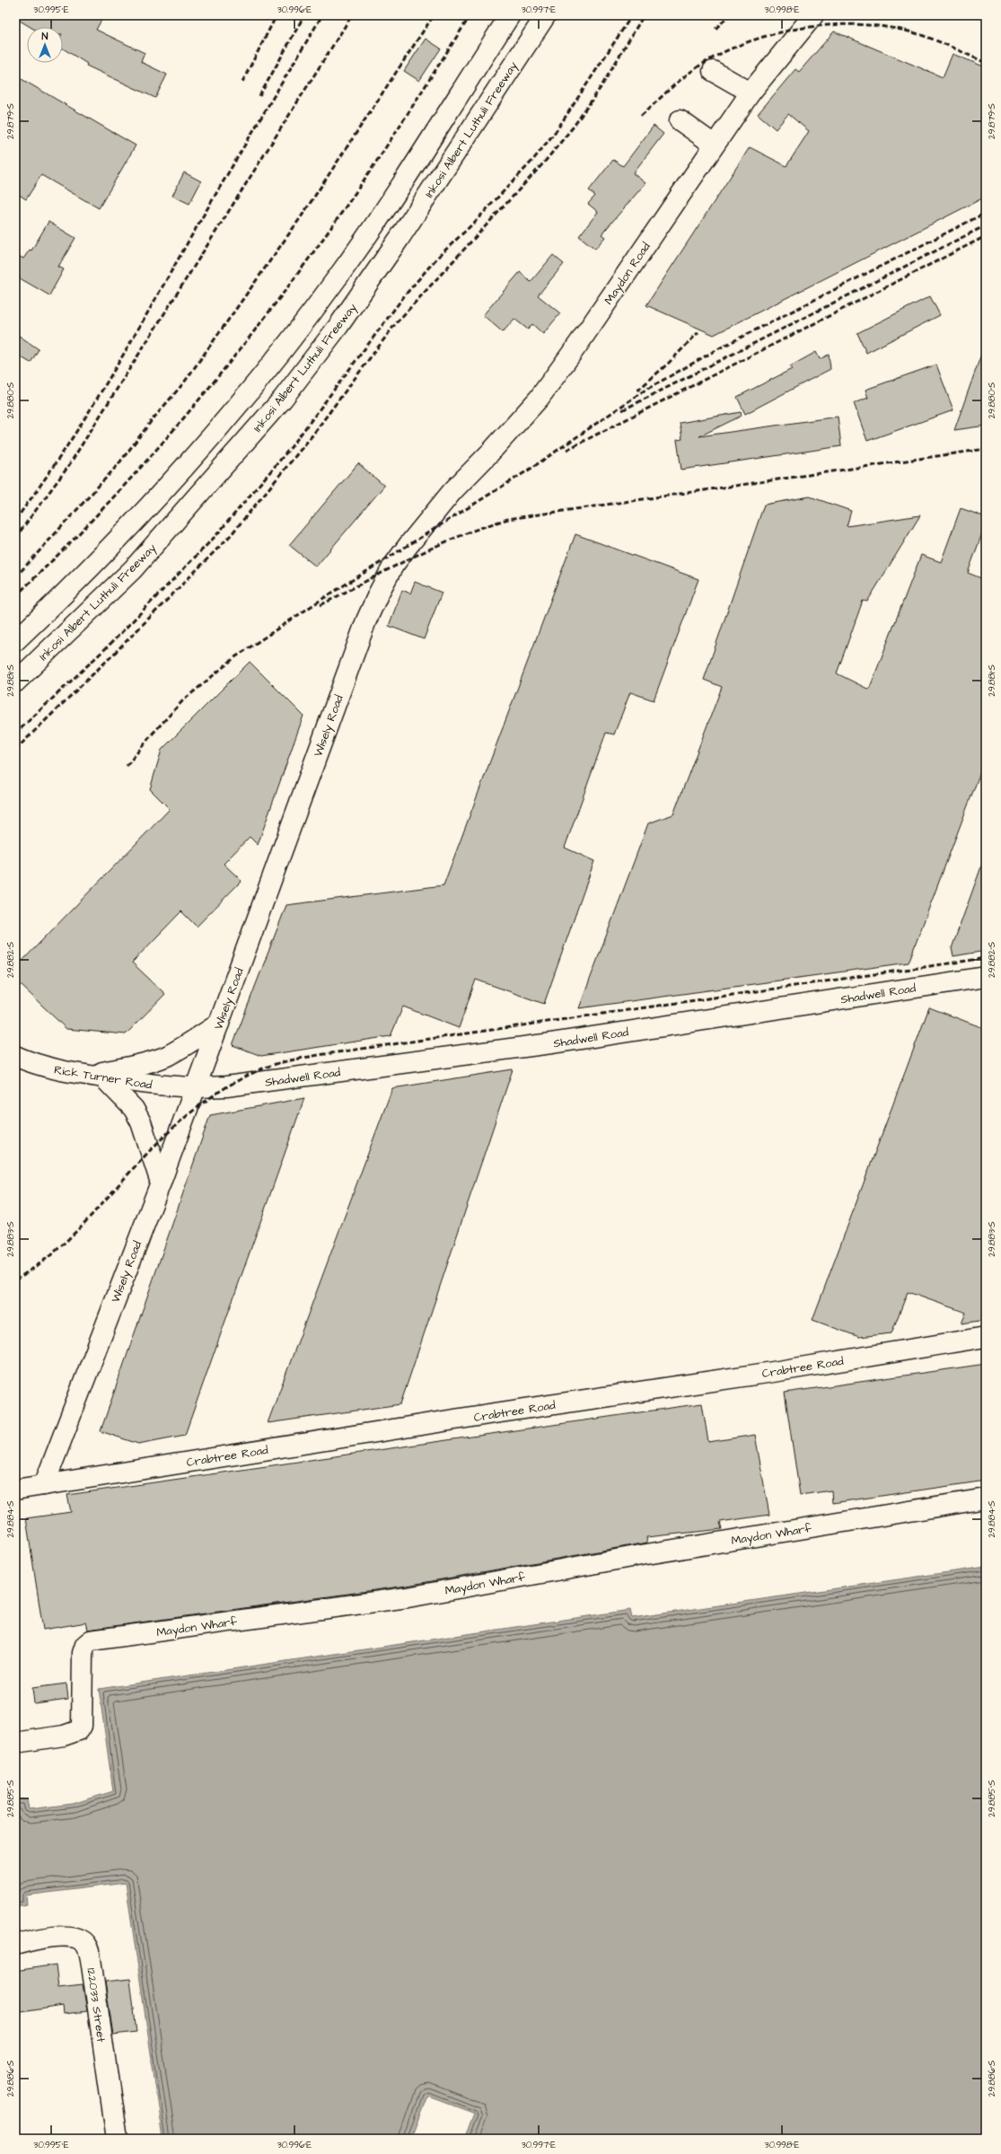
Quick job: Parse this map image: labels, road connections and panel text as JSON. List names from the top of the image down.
{
  "streets": {
    "main road": [
      "Inkosi Albert Luthuli Freeway",
      "Maydon Road",
      "Wisely Road",
      "Shadwell Road",
      "Rick Turner Road",
      "Crabtree Road",
      "Maydon Wharf",
      "122033 Street"
    ]
  },
  "crossings": [
    ["Maydon Road", "Wisely Road"],
    ["Wisely Road", "Shadwell Road"],
    ["Wisely Road", "Rick Turner Road"],
    ["Wisely Road", "Crabtree Road"],
    ["Shadwell Road", "Rick Turner Road"]
  ],
  "north": "top",
  "coordinates": [
    "30.995°E",
    "30.996°E",
    "30.997°E",
    "30.998°E",
    "29.879°S",
    "29.880°S",
    "29.881°S",
    "29.882°S",
    "29.883°S",
    "29.884°S",
    "29.885°S",
    "29.886°S"
  ]
}
